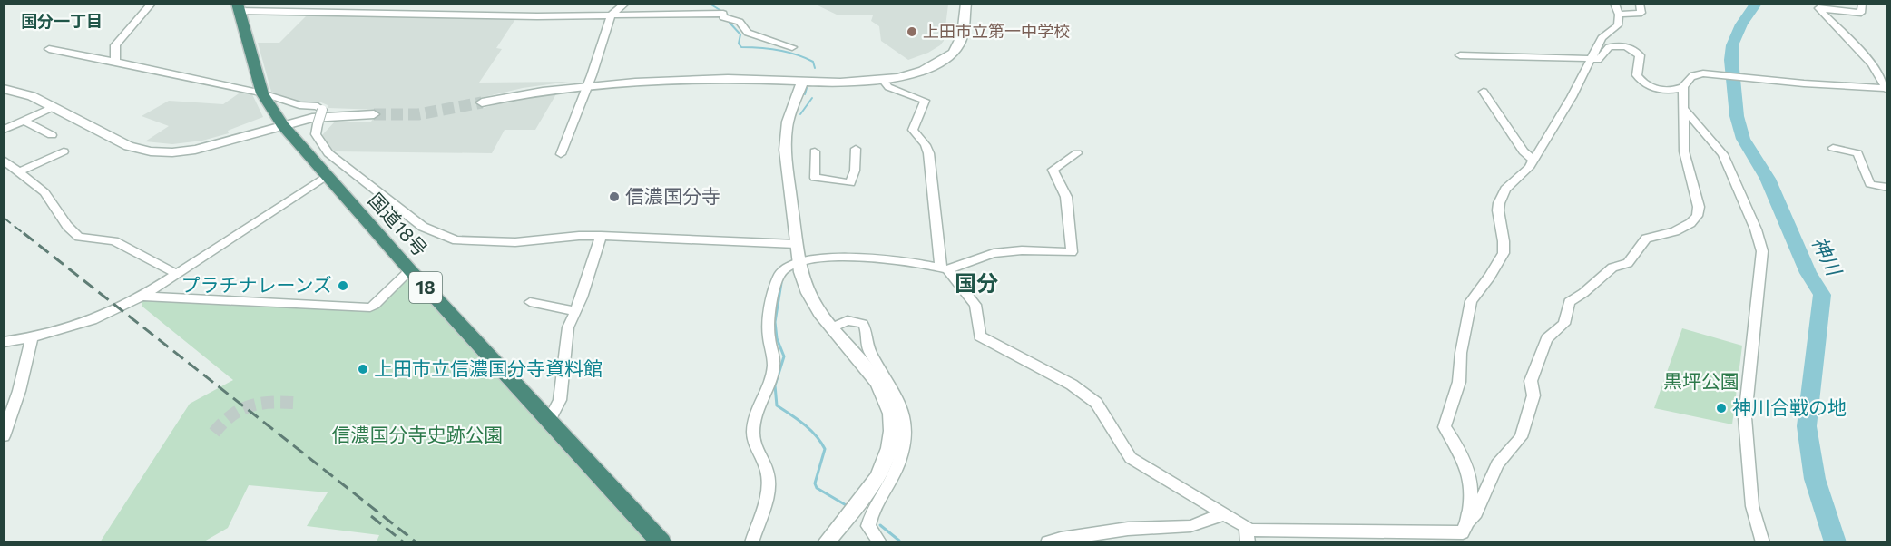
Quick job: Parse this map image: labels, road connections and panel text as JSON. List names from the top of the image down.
{
  "streets": {
    "highway": ["国道18号", "18"]
  },
  "districts": ["国分一丁目", "国分"],
  "water": ["神川"],
  "parks": ["黒坪公園", "信濃国分寺史跡公園"],
  "places": [
    "上田市立第一中学校",
    "信濃国分寺",
    "プラチナレーンズ",
    "上田市立信濃国分寺資料館",
    "神川合戦の地"
  ]
}
